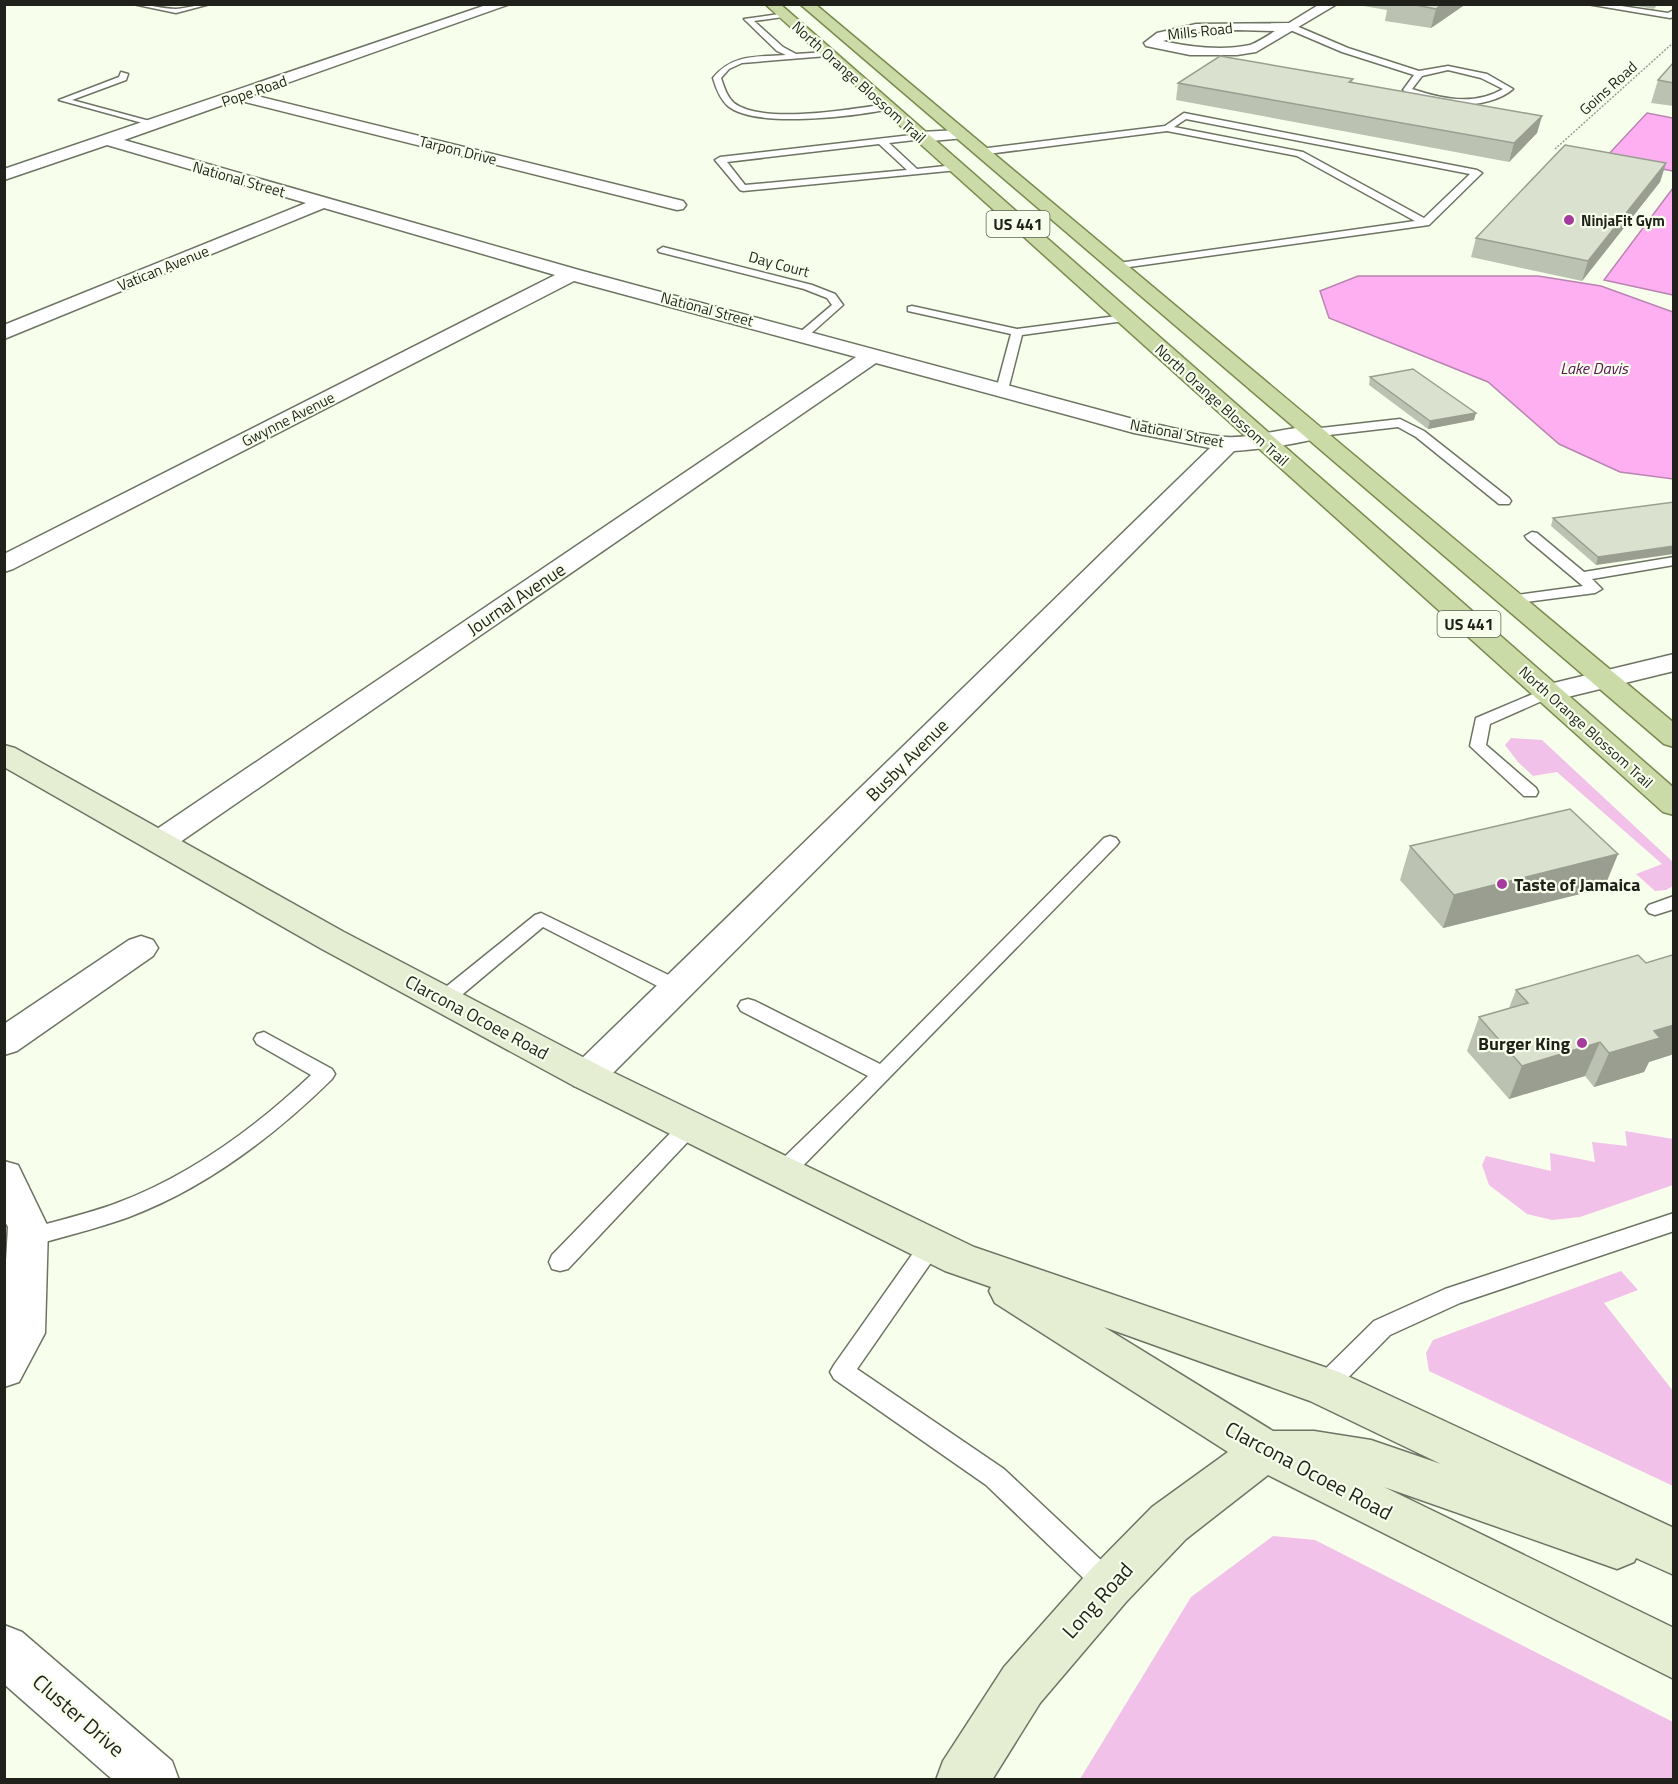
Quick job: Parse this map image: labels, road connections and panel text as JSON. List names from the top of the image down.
{
  "streets": {
    "main road": [
      "North Orange Blossom Trail",
      "US 441",
      "Clarcona Ocoee Road",
      "Long Road"
    ],
    "street": [
      "Mills Road",
      "Pope Road",
      "Tarpon Drive",
      "National Street",
      "Vatican Avenue",
      "Gwynne Avenue",
      "Journal Avenue",
      "Busby Avenue",
      "Cluster Drive"
    ],
    "lane": ["Day Court"],
    "path": ["Goins Road"]
  },
  "crossings": [
    ["North Orange Blossom Trail", "National Street"],
    ["Pope Road", "Tarpon Drive"],
    ["Pope Road", "National Street"],
    ["National Street", "Day Court"],
    ["National Street", "Vatican Avenue"],
    ["National Street", "Gwynne Avenue"],
    ["National Street", "Journal Avenue"],
    ["National Street", "Busby Avenue"],
    ["Journal Avenue", "Clarcona Ocoee Road"],
    ["Busby Avenue", "Clarcona Ocoee Road"],
    ["Clarcona Ocoee Road", "Long Road"]
  ],
  "water": ["Lake Davis"],
  "places": ["NinjaFit Gym", "Taste of Jamaica", "Burger King"]
}
